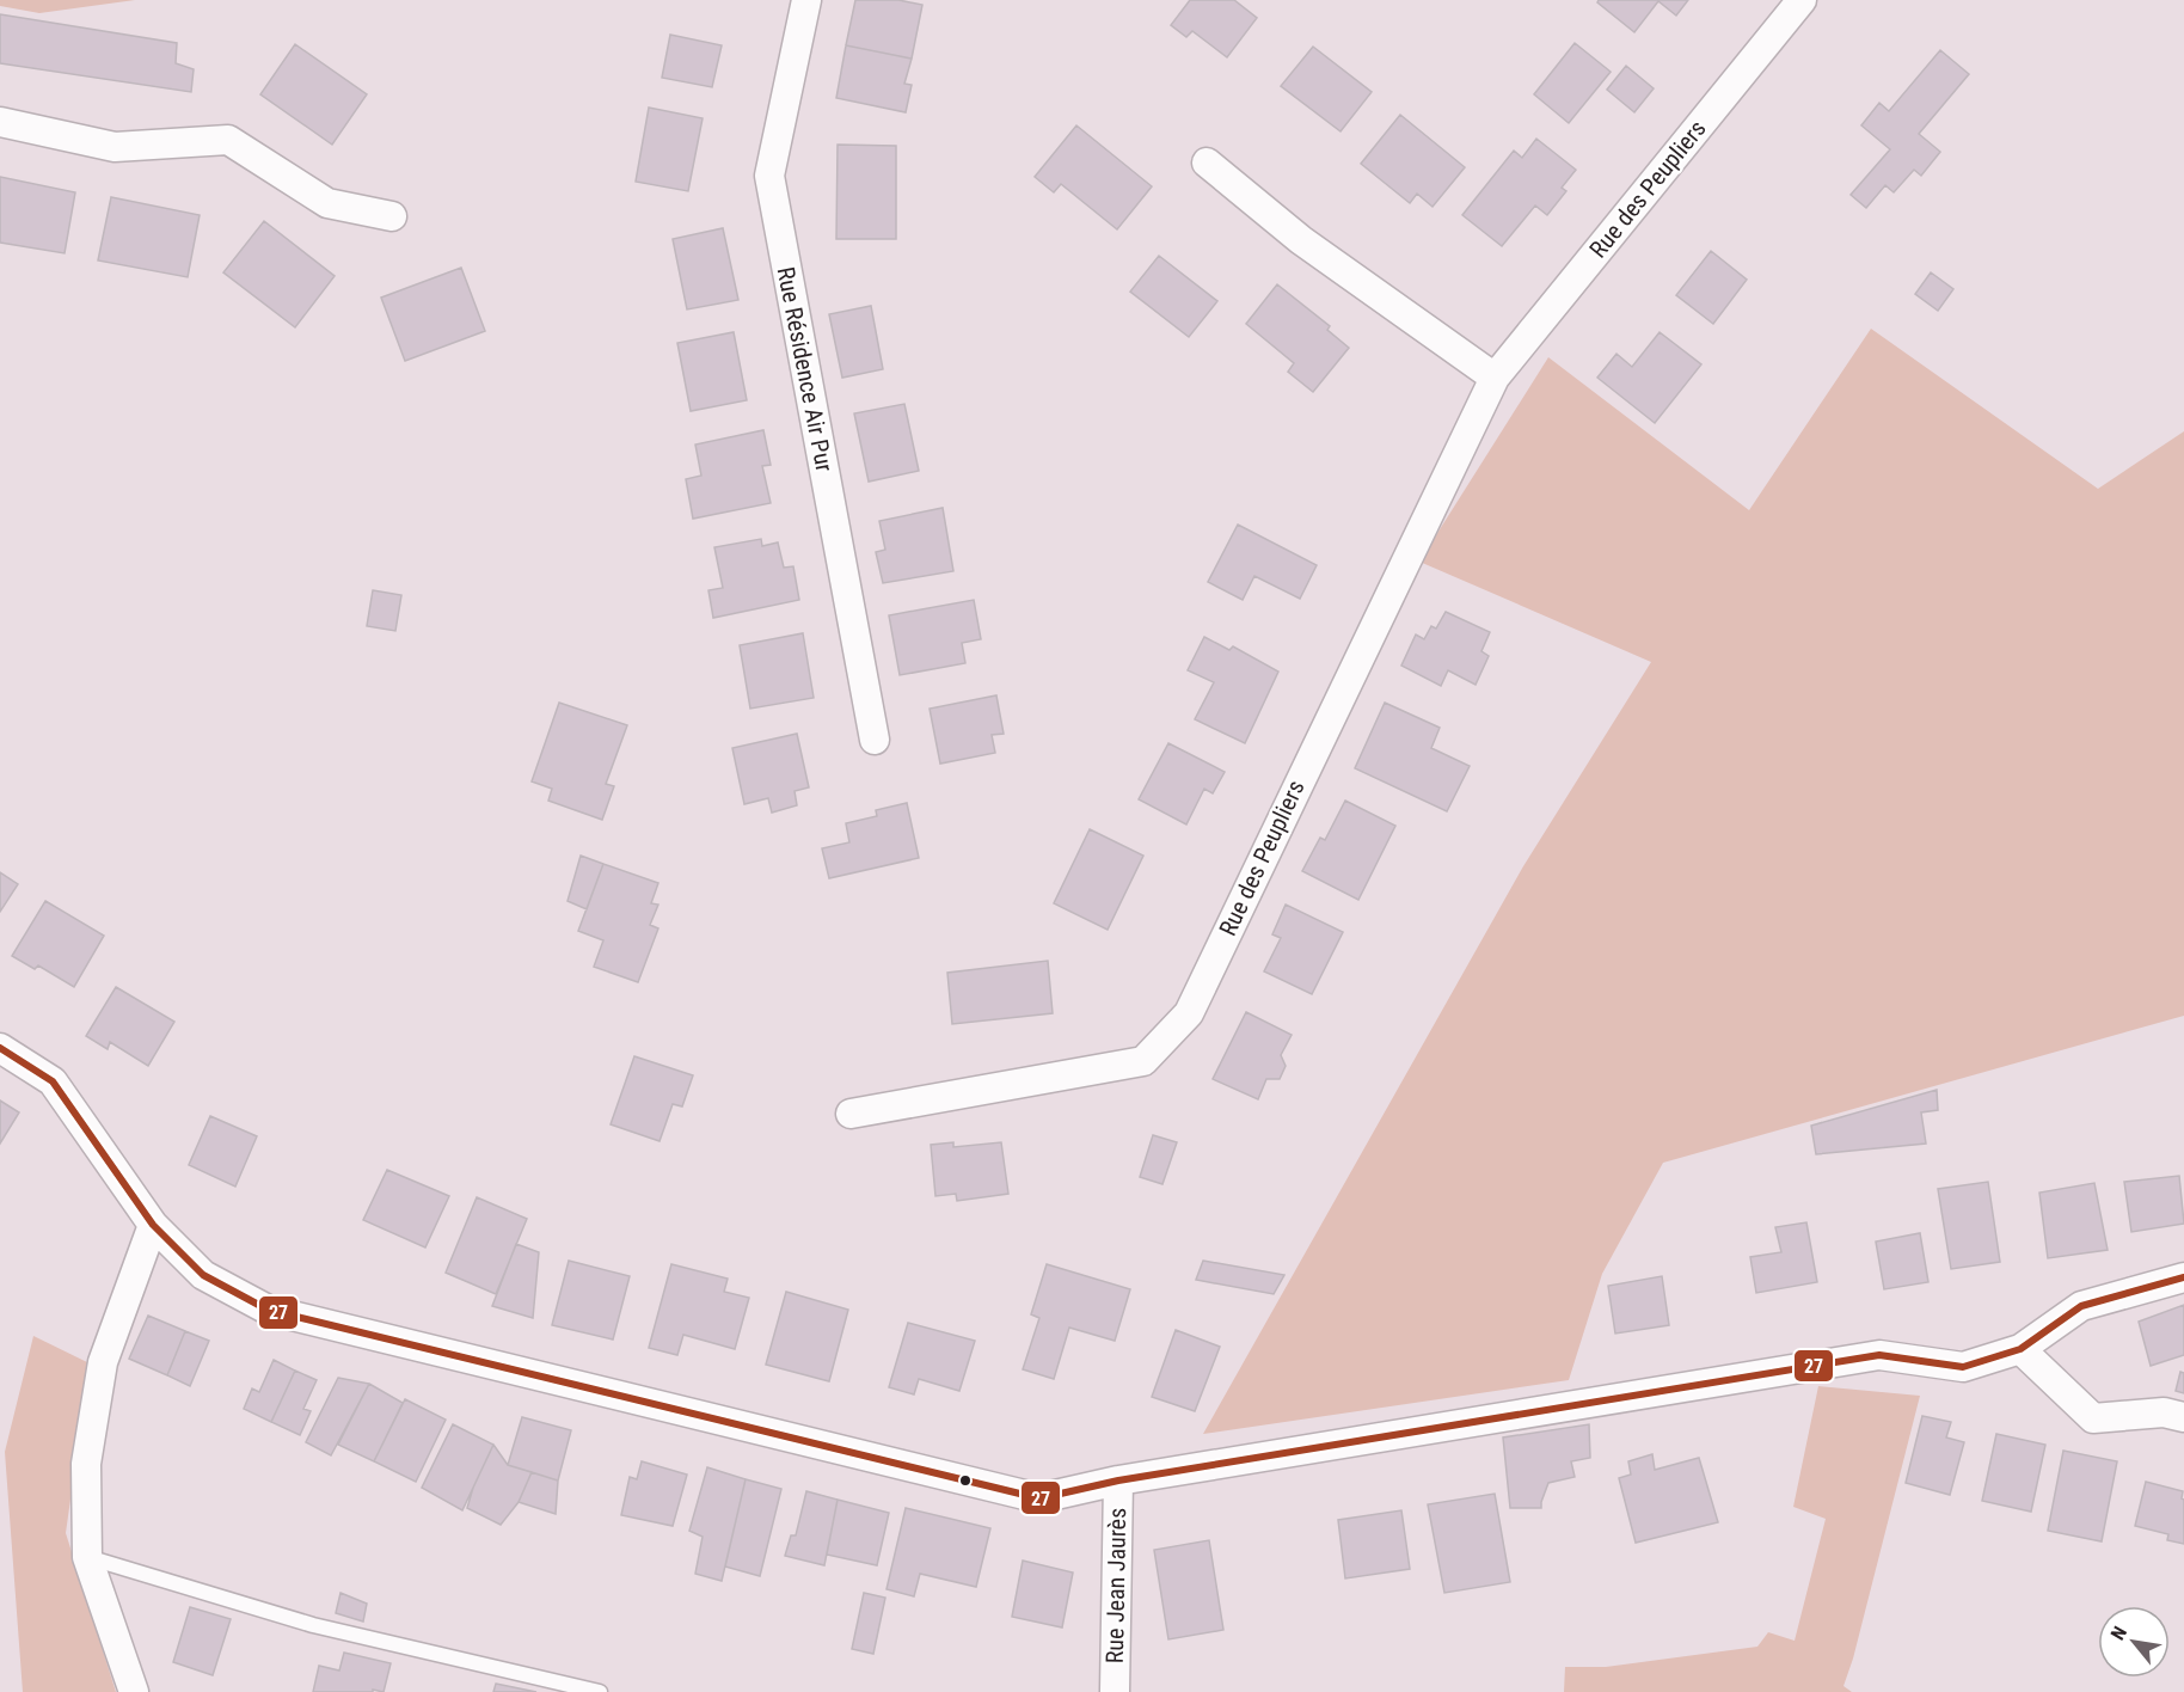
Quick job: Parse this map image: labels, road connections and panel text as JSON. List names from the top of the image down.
{
  "streets": {
    "street": ["Rue des Peupliers", "Rue Résidence Air Pur", "Rue Jean Jaurès"]
  },
  "lines": ["transit line 27"],
  "north": "top left"
}
